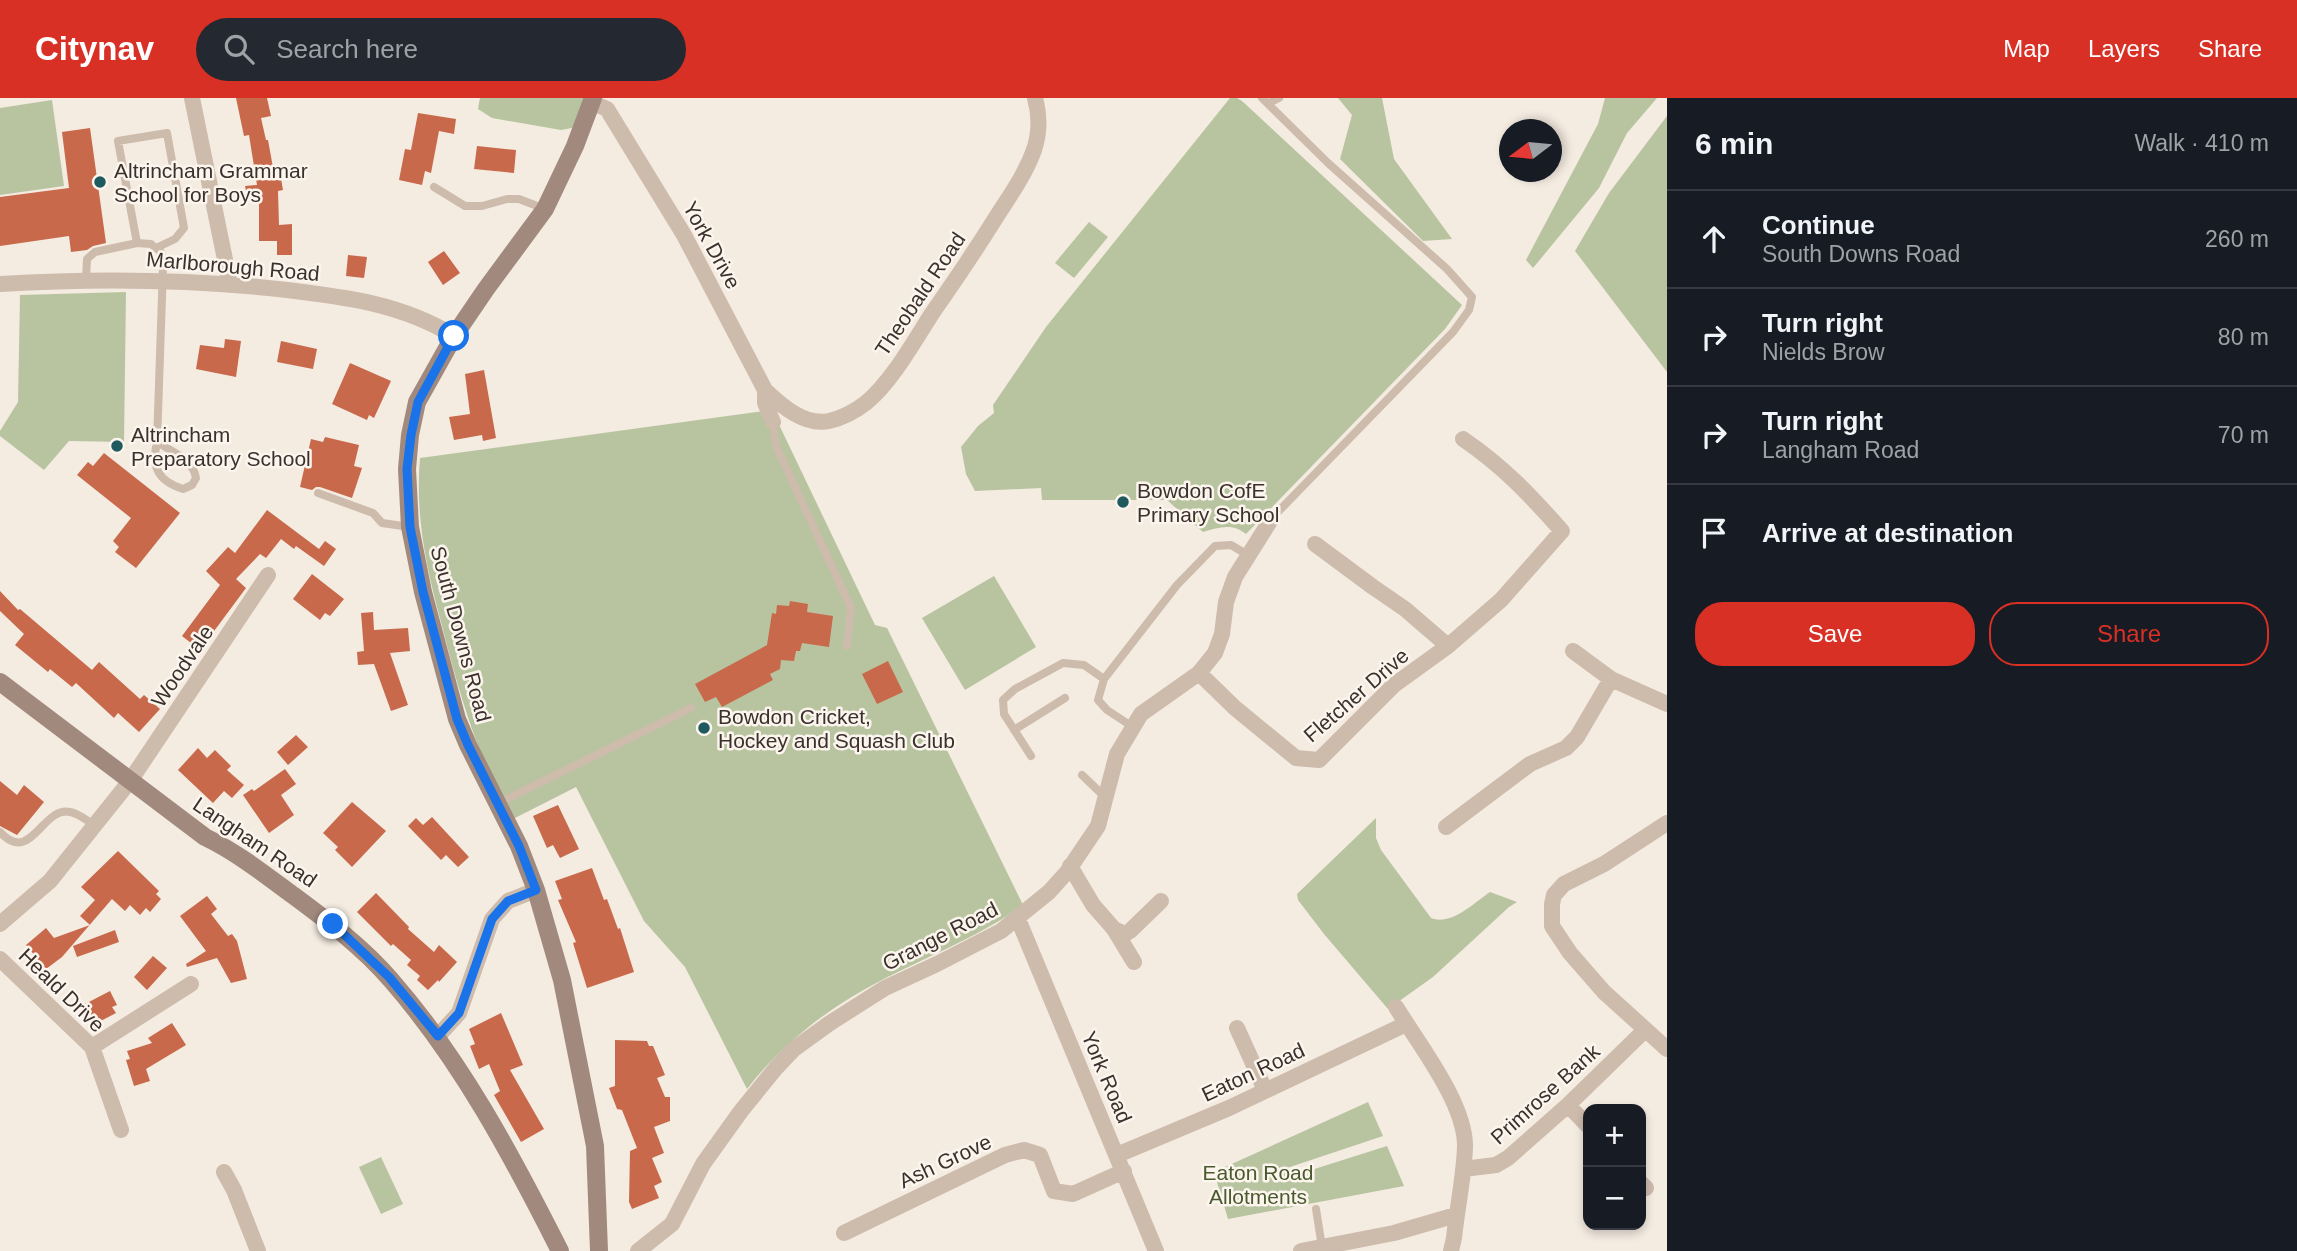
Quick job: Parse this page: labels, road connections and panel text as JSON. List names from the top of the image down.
{
  "streets": {
    "main road": ["South Downs Road", "Langham Road"],
    "street": [
      "York Drive",
      "Marlborough Road",
      "Theobald Road",
      "Woodvale",
      "Fletcher Drive",
      "Grange Road",
      "Heald Drive",
      "Eaton Road",
      "York Road",
      "Primrose Bank",
      "Ash Grove"
    ]
  },
  "crossings": [
    ["York Drive", "Theobald Road"],
    ["York Drive", "South Downs Road"],
    ["Marlborough Road", "South Downs Road"],
    ["Woodvale", "Langham Road"],
    ["Fletcher Drive", "Grange Road"],
    ["Grange Road", "York Road"],
    ["Eaton Road", "York Road"],
    ["York Road", "Ash Grove"]
  ],
  "parks": ["Eaton Road Allotments"],
  "places": [
    "Altrincham Grammar School for Boys",
    "Altrincham Preparatory School",
    "Bowdon CofE Primary School",
    "Bowdon Cricket, Hockey and Squash Club"
  ],
  "north": "left",
  "page": {
    "header": "Citynav",
    "search": "Search here",
    "nav": ["Map", "Layers", "Share"],
    "heading": ["6 min", "Walk · 410 m"],
    "list": [
      ["Continue", "South Downs Road", "260 m"],
      ["Turn right", "Nields Brow", "80 m"],
      ["Turn right", "Langham Road", "70 m"],
      "Arrive at destination"
    ],
    "buttons": ["Save", "Share"],
    "map_buttons": ["+", "−"]
  }
}
